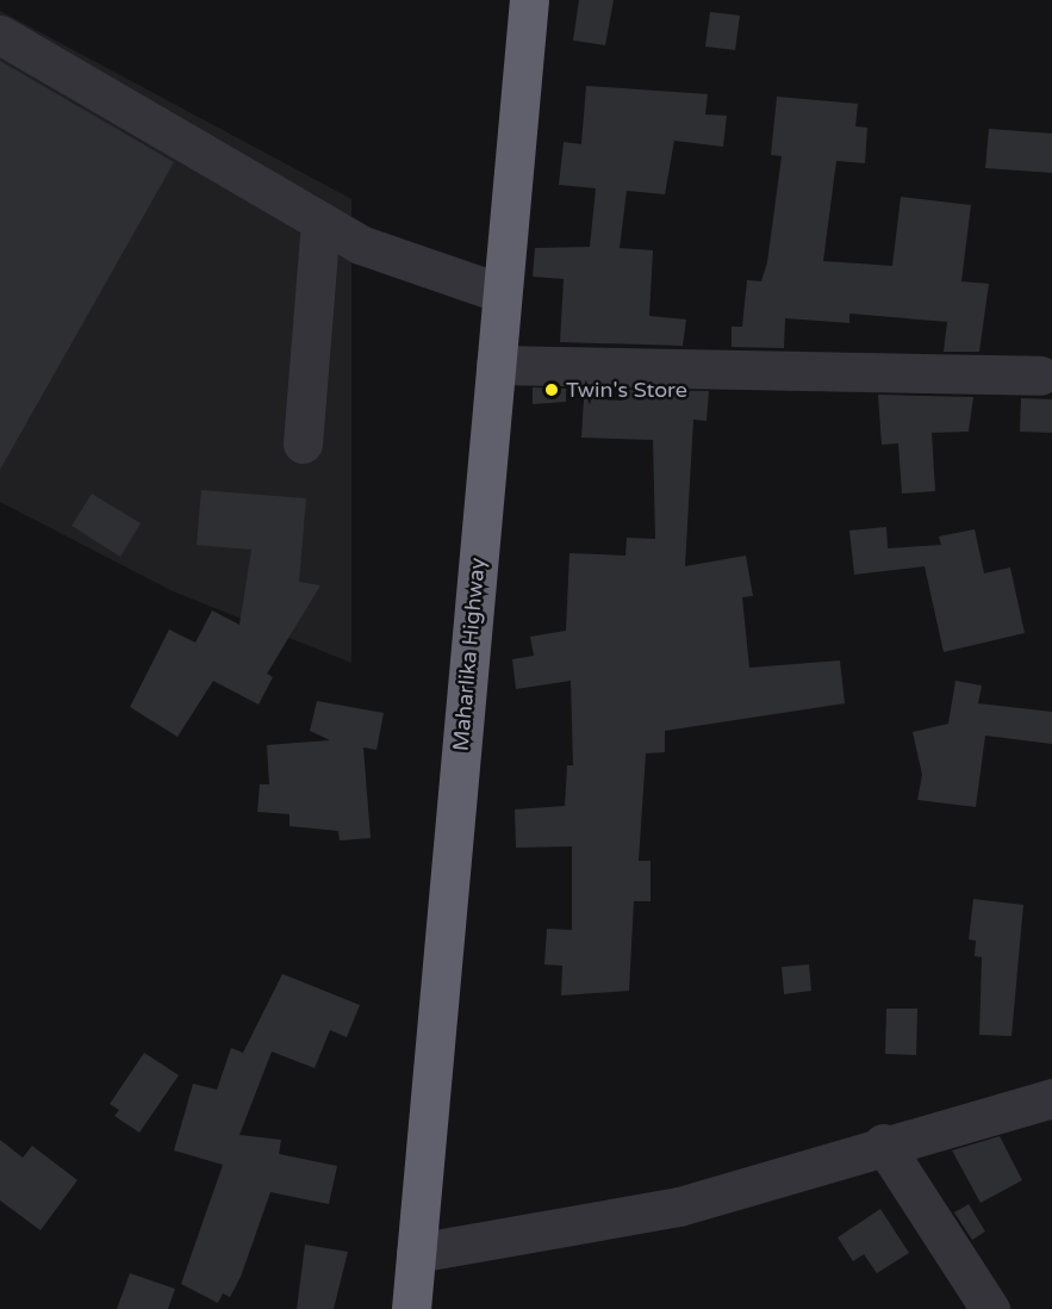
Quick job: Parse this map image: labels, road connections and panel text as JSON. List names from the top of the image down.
{
  "streets": {
    "highway": ["Maharlika Highway"]
  },
  "places": ["Twin's Store"]
}
